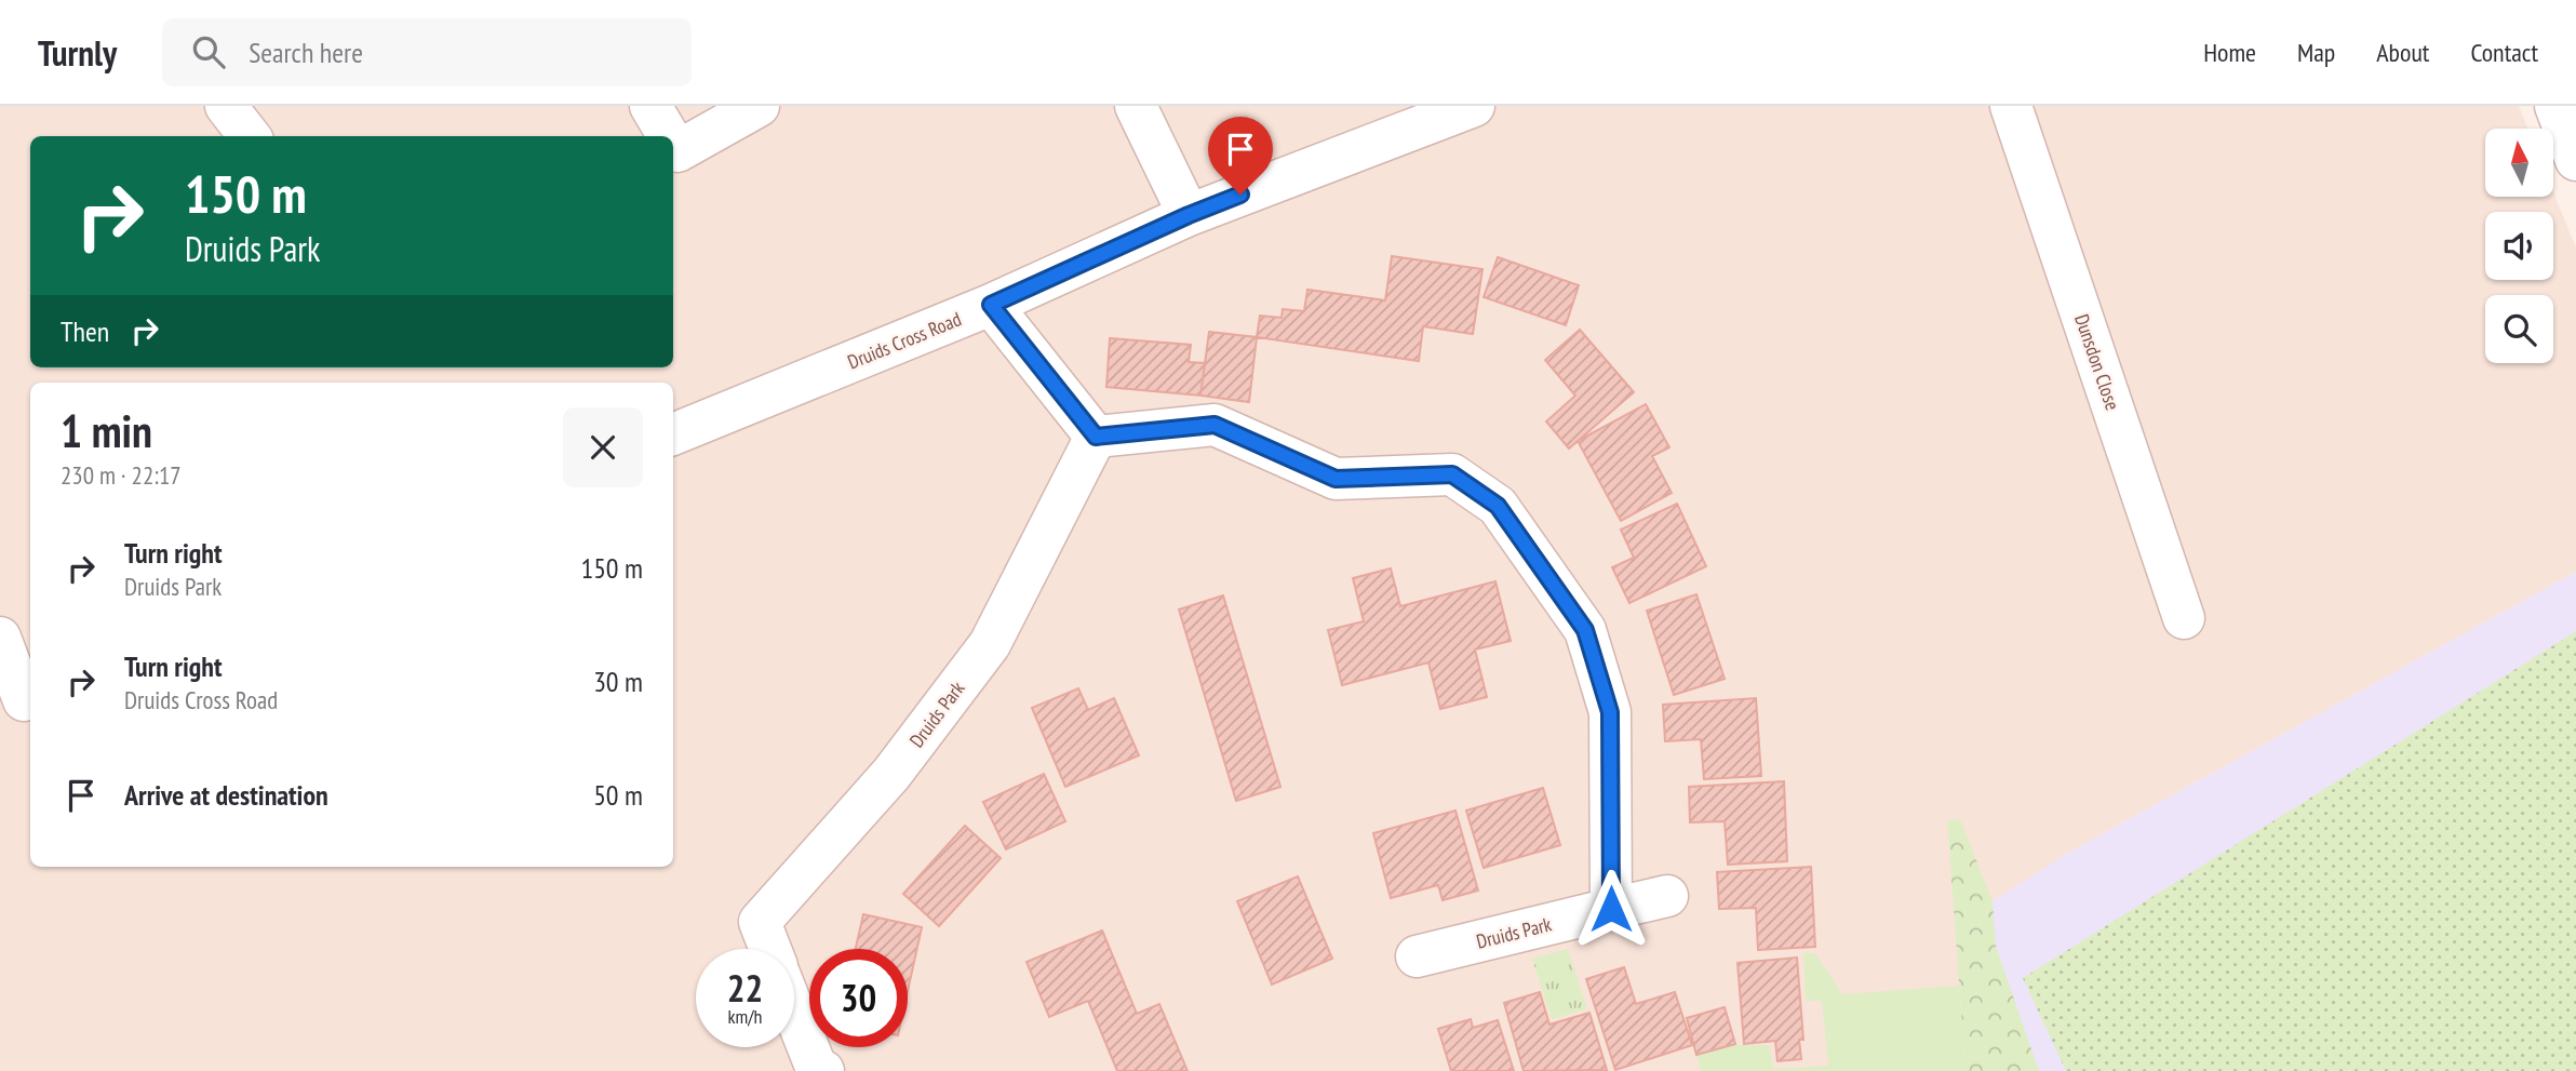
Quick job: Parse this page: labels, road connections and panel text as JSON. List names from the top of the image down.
{
  "streets": {
    "street": ["Druids Cross Road", "Dunsdon Close", "Druids Park"]
  },
  "north": "top",
  "page": {
    "header": "Turnly",
    "search": "Search here",
    "nav": [
      "Home",
      "Map",
      "About",
      "Contact"
    ],
    "turn": ["150 m", "Druids Park"],
    "then": "Then",
    "heading": ["1 min", "230 m · 22:17"],
    "list": [
      {
        "name": "Turn right",
        "note": "Druids Park",
        "value": "150 m"
      },
      {
        "name": "Turn right",
        "note": "Druids Cross Road",
        "value": "30 m"
      },
      {
        "name": "Arrive at destination",
        "value": "50 m"
      }
    ],
    "speed": "22 km/h",
    "limit": "30"
  }
}
